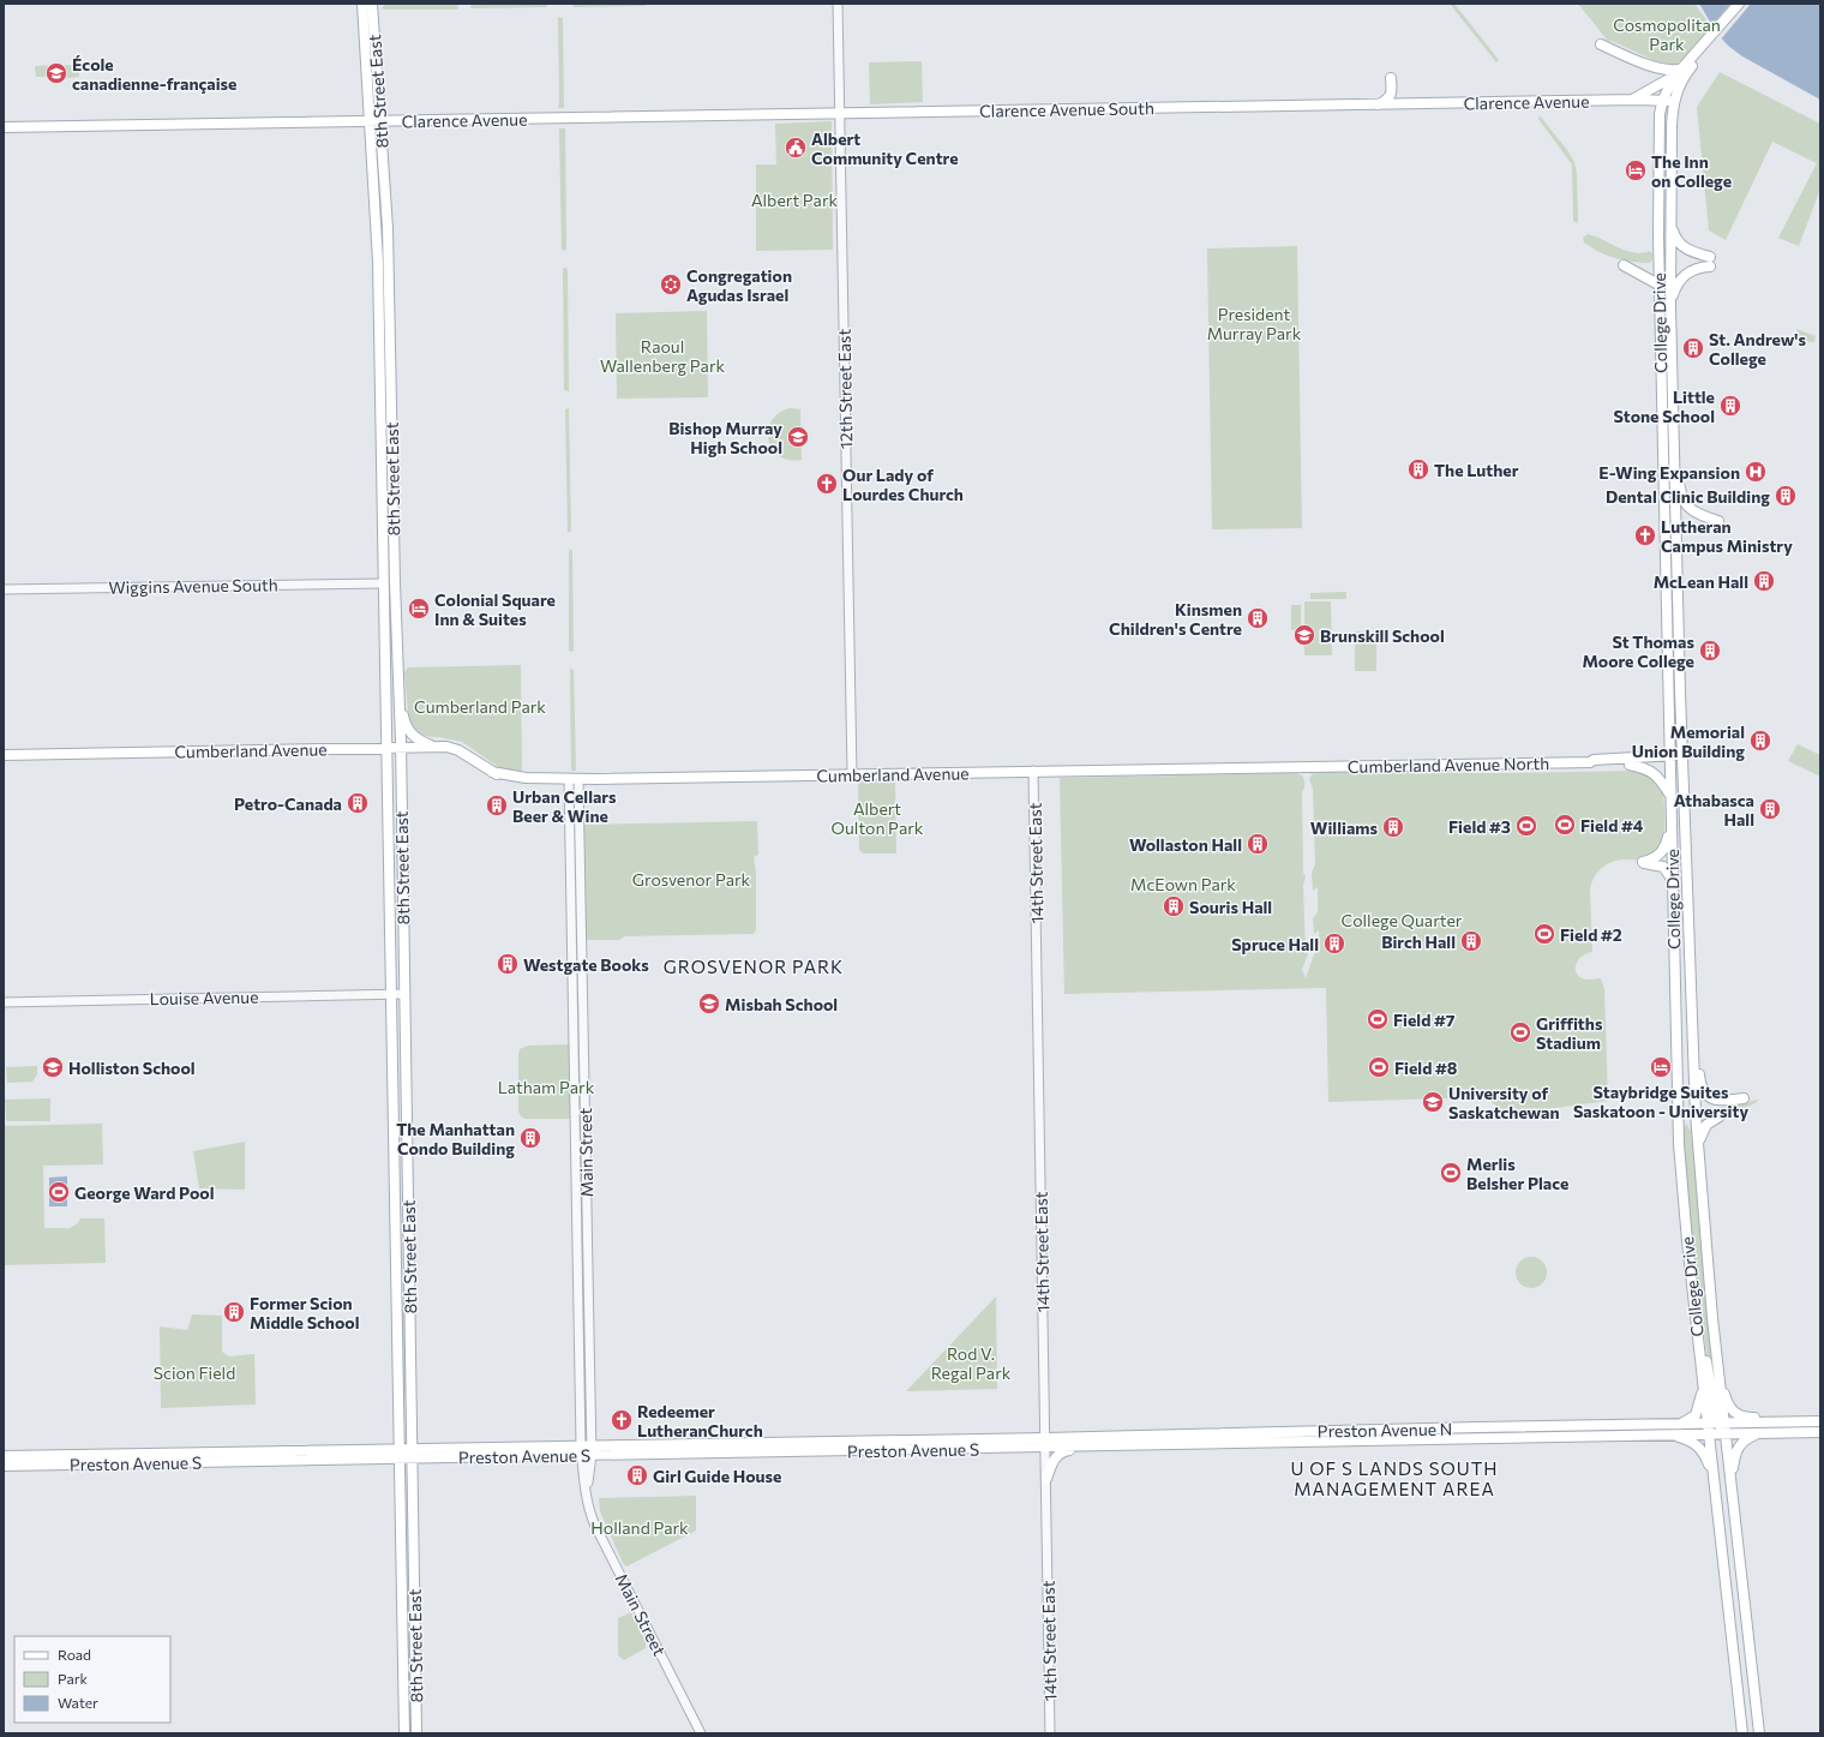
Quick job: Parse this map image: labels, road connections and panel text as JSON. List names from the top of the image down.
{
  "streets": {
    "main road": [
      "8th Street East",
      "Clarence Avenue",
      "Clarence Avenue South",
      "College Drive",
      "Cumberland Avenue",
      "Cumberland Avenue North",
      "Preston Avenue N",
      "Preston Avenue S"
    ],
    "street": [
      "12th Street East",
      "Wiggins Avenue South",
      "14th Street East",
      "Louise Avenue",
      "Main Street"
    ]
  },
  "crossings": [
    ["8th Street East", "Clarence Avenue"],
    ["8th Street East", "Wiggins Avenue South"],
    ["8th Street East", "Cumberland Avenue"],
    ["8th Street East", "Louise Avenue"],
    ["8th Street East", "Preston Avenue S"],
    ["Clarence Avenue", "Clarence Avenue South"],
    ["Clarence Avenue", "College Drive"],
    ["Clarence Avenue", "12th Street East"],
    ["Clarence Avenue South", "12th Street East"],
    ["College Drive", "Cumberland Avenue North"],
    ["College Drive", "Preston Avenue N"],
    ["12th Street East", "Cumberland Avenue"],
    ["Cumberland Avenue", "Cumberland Avenue North"],
    ["Cumberland Avenue", "14th Street East"],
    ["Cumberland Avenue", "Main Street"],
    ["14th Street East", "Preston Avenue N"],
    ["14th Street East", "Preston Avenue S"],
    ["Main Street", "Preston Avenue S"],
    ["Preston Avenue N", "Preston Avenue S"]
  ],
  "districts": ["GROSVENOR PARK", "U OF S LANDS SOUTH MANAGEMENT AREA"],
  "parks": [
    "Cosmopolitan Park",
    "Albert Park",
    "President Murray Park",
    "Raoul Wallenberg Park",
    "Cumberland Park",
    "Albert Oulton Park",
    "Grosvenor Park",
    "McEown Park",
    "College Quarter",
    "Latham Park",
    "Rod V. Regal Park",
    "Scion Field",
    "Holland Park"
  ],
  "places": {
    "school or university": [
      "École canadienne-française",
      "Bishop Murray High School",
      "Brunskill School",
      "Misbah School",
      "Holliston School",
      "University of Saskatchewan"
    ],
    "public building": ["Albert Community Centre"],
    "hotel": ["The Inn on College", "Colonial Square Inn & Suites", "Staybridge Suites Saskatoon - University"],
    "synagogue": ["Congregation Agudas Israel"],
    "building": [
      "St. Andrew's College",
      "Little Stone School",
      "The Luther",
      "Dental Clinic Building",
      "McLean Hall",
      "Kinsmen Children's Centre",
      "St Thomas Moore College",
      "Memorial Union Building",
      "Petro-Canada",
      "Urban Cellars Beer & Wine",
      "Athabasca Hall",
      "Williams",
      "Wollaston Hall",
      "Souris Hall",
      "Birch Hall",
      "Spruce Hall",
      "Westgate Books",
      "The Manhattan Condo Building",
      "Former Scion Middle School",
      "Girl Guide House"
    ],
    "hospital": ["E-Wing Expansion"],
    "church": ["Our Lady of Lourdes Church", "Lutheran Campus Ministry", "Redeemer LutheranChurch"],
    "sports": [
      "Field #4",
      "Field #3",
      "Field #2",
      "Field #7",
      "Griffiths Stadium",
      "Field #8",
      "Merlis Belsher Place",
      "George Ward Pool"
    ]
  },
  "legend": ["Road", "Park", "Water"]
}
